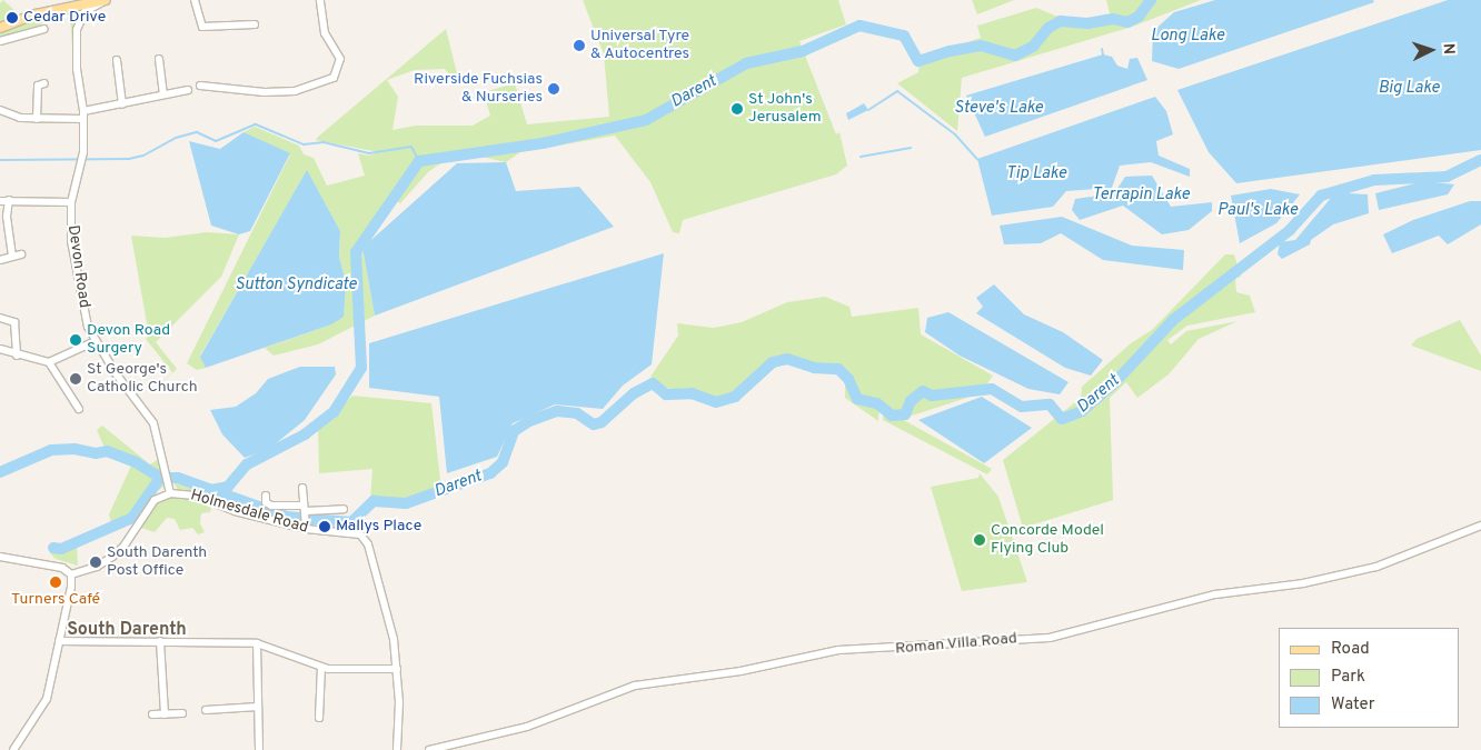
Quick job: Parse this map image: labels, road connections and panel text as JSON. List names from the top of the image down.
{
  "streets": {
    "street": ["Devon Road", "Holmesdale Road", "Roman Villa Road"]
  },
  "crossings": [
    ["Devon Road", "Holmesdale Road"]
  ],
  "districts": ["South Darenth"],
  "water": [
    "Long Lake",
    "Big Lake",
    "Darent",
    "Steve's Lake",
    "Tip Lake",
    "Terrapin Lake",
    "Paul's Lake",
    "Sutton Syndicate"
  ],
  "places": [
    "Cedar Drive",
    "Universal Tyre & Autocentres",
    "Riverside Fuchsias & Nurseries",
    "St John's Jerusalem",
    "Devon Road Surgery",
    "St George's Catholic Church",
    "Mallys Place",
    "Concorde Model Flying Club",
    "South Darenth Post Office",
    "Turners Café"
  ],
  "legend": ["Road", "Park", "Water"],
  "north": "right"
}
